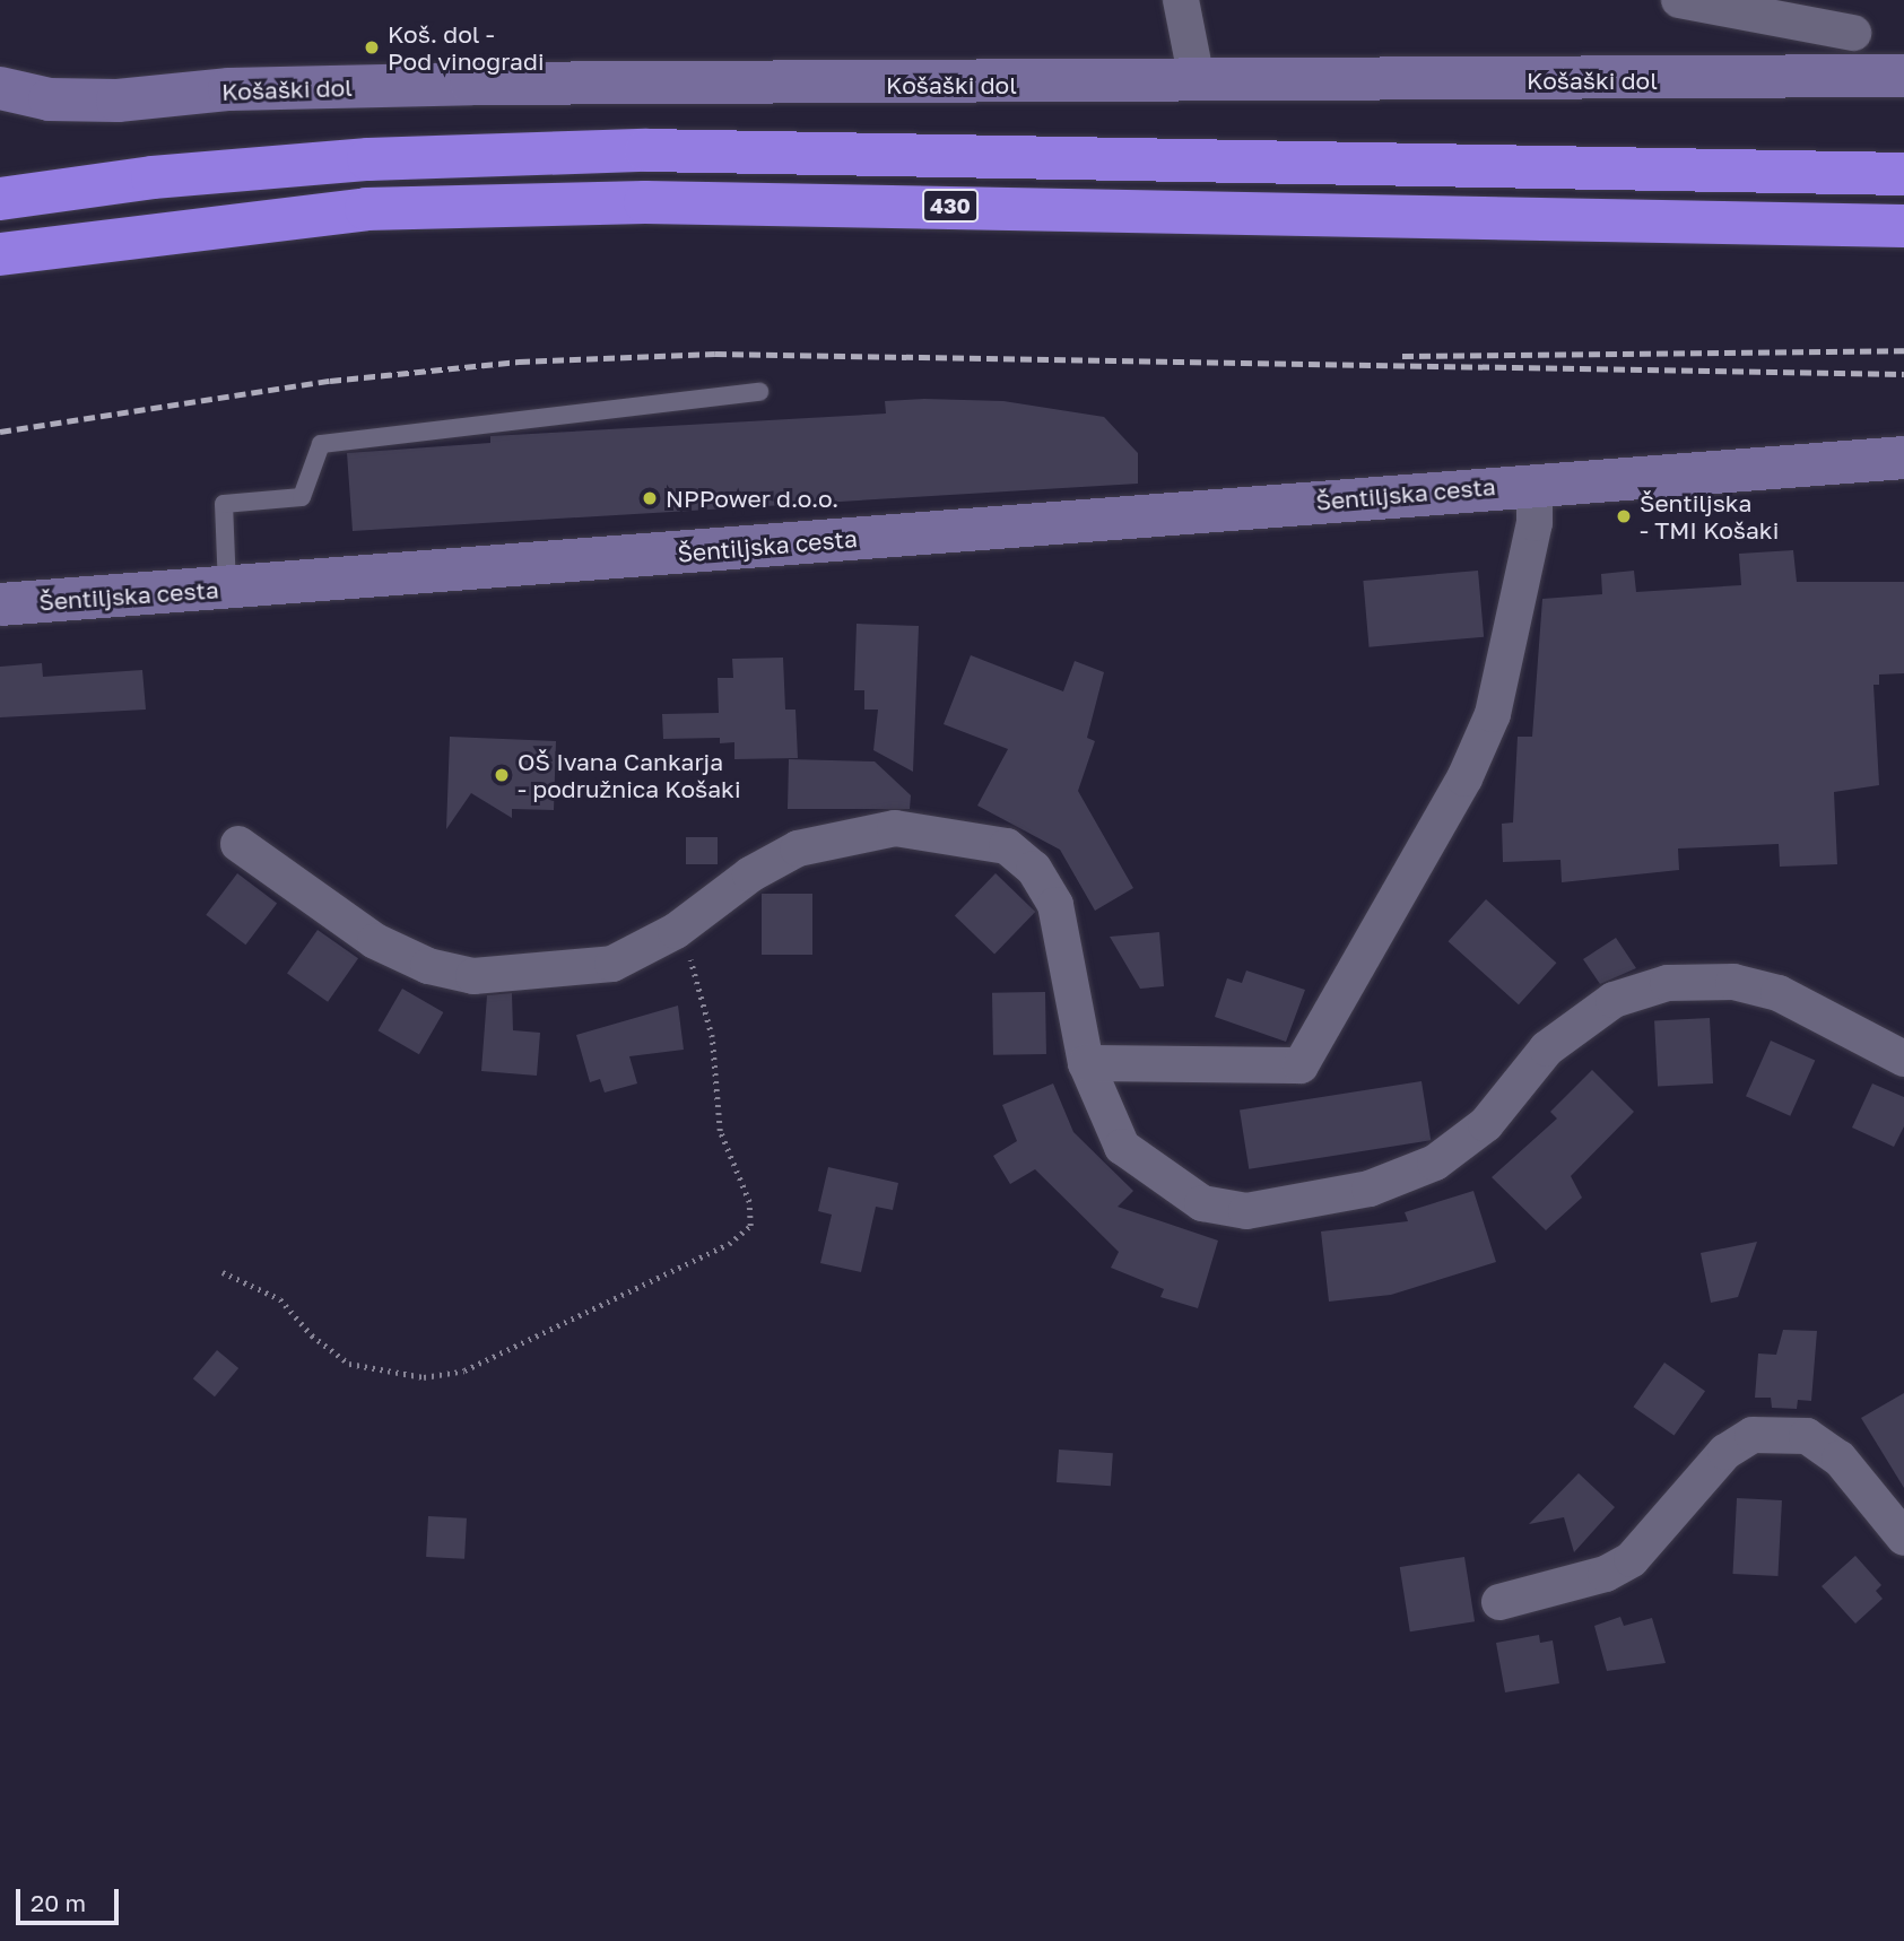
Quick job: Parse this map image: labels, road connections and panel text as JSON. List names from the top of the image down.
{
  "streets": {
    "highway": ["430"],
    "street": ["Košaški dol", "Šentiljska cesta"]
  },
  "places": [
    "Koš. dol - Pod vinogradi",
    "NPPower d.o.o.",
    "Šentiljska - TMI Košaki",
    "OŠ Ivana Cankarja - podružnica Košaki"
  ],
  "scale_bar": "20 m"
}
